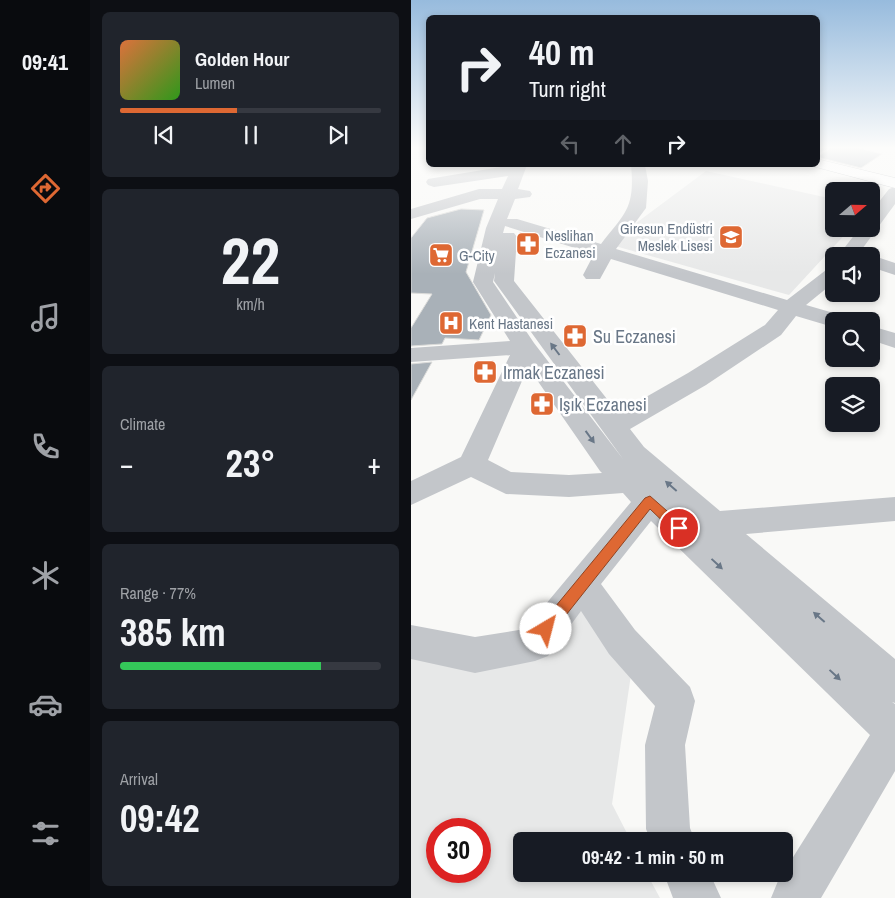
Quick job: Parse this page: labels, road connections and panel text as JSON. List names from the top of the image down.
{
  "places": {
    "school or university": ["Giresun Endüstri Meslek Lisesi"],
    "pharmacy": [
      "Neslihan Eczanesi",
      "Su Eczanesi",
      "Irmak Eczanesi",
      "Işık Eczanesi"
    ],
    "supermarket": ["G-City"],
    "hospital": ["Kent Hastanesi"]
  },
  "north": "right",
  "page": {
    "tabs": "09:41",
    "turn": ["40 m", "Turn right"],
    "song": ["Golden Hour", "Lumen"],
    "tile": [
      ["22", "km/h"],
      "Climate",
      ["Range · 77%", "385 km"],
      ["Arrival", "09:42"]
    ],
    "heat": ["−", "23°", "+"],
    "limit": "30",
    "trip": "09:42 · 1 min · 50 m"
  }
}
